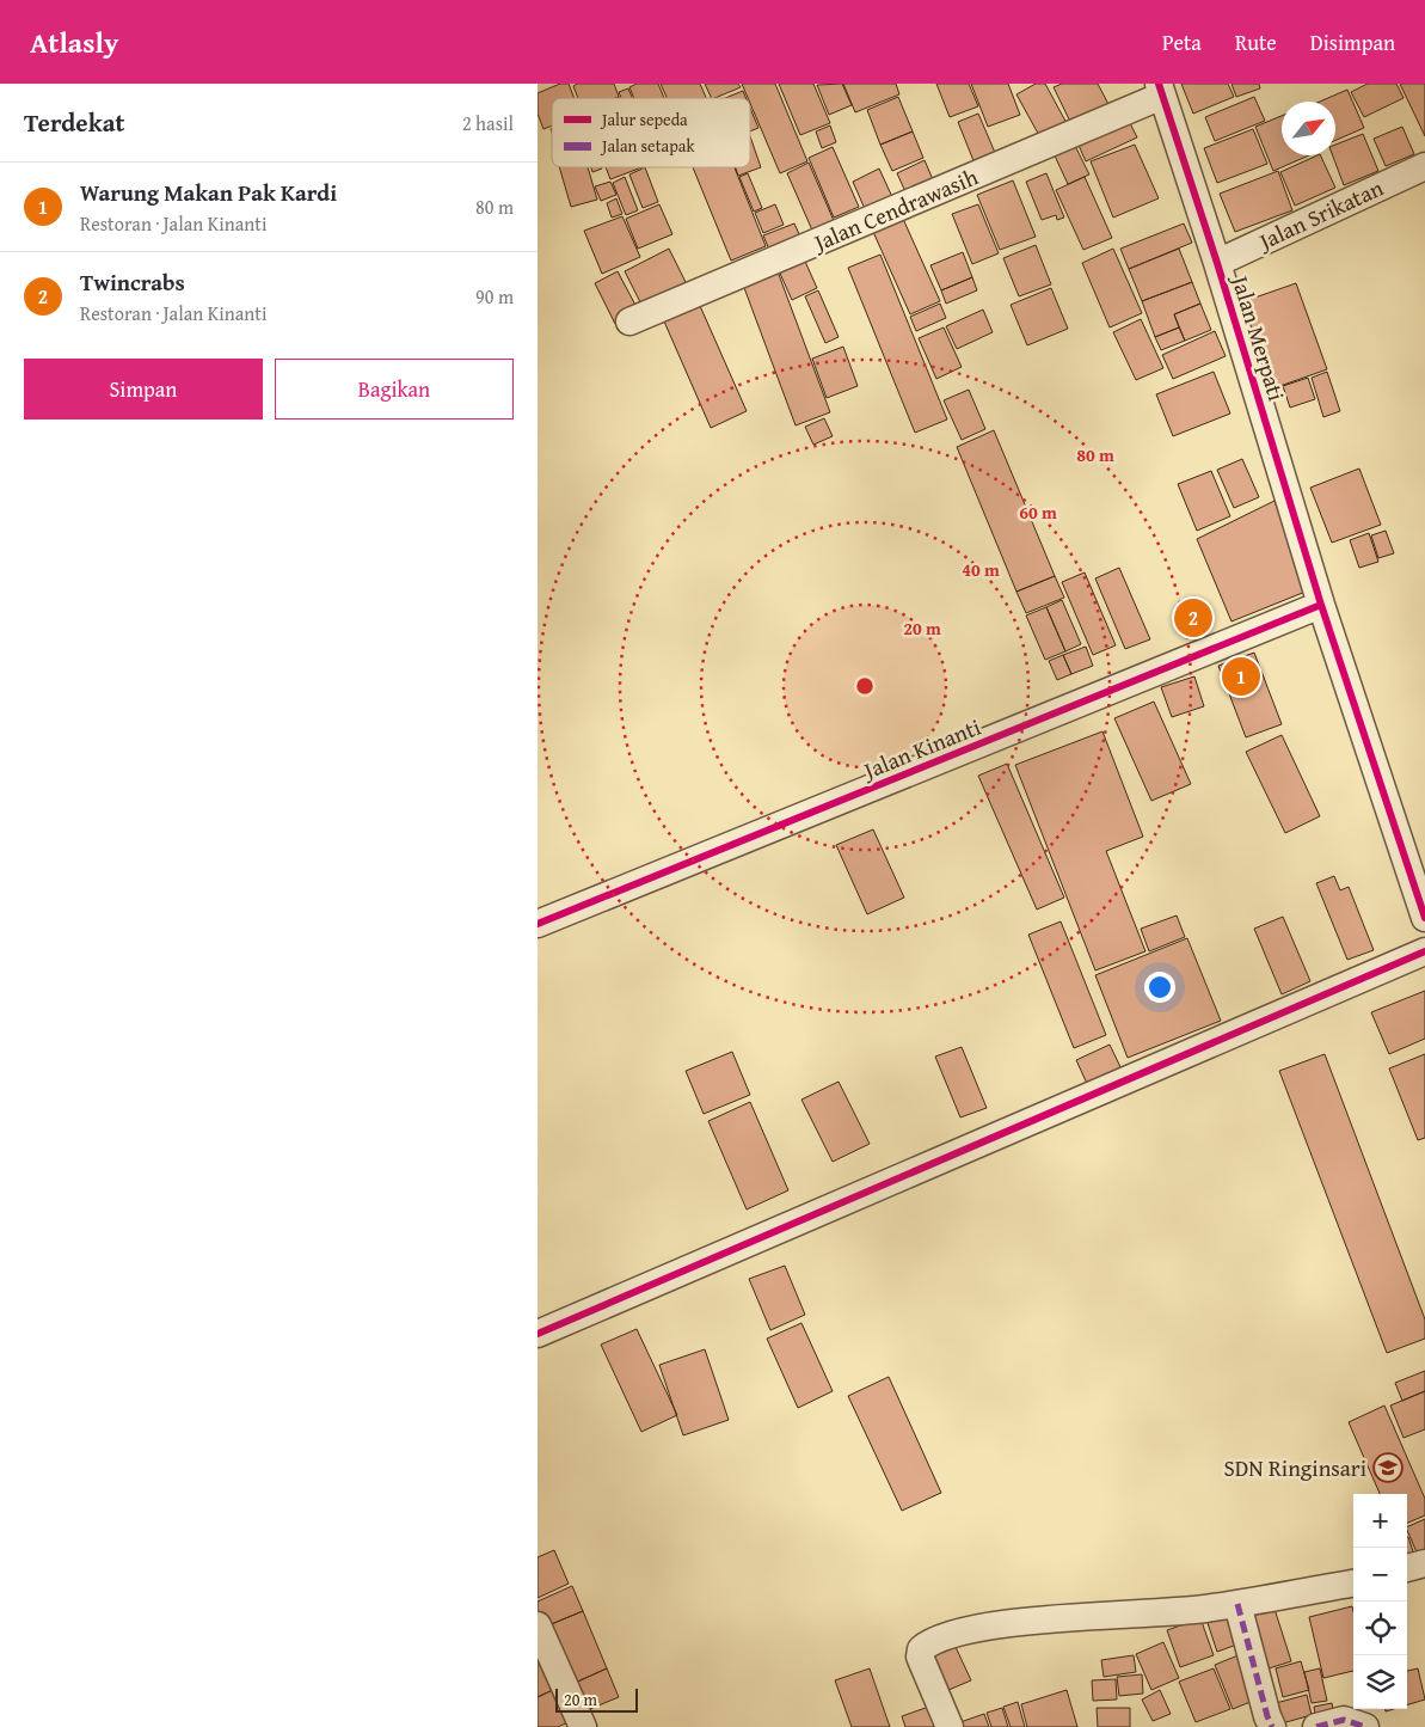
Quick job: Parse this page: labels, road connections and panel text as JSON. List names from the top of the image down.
{
  "streets": {
    "street": [
      "Jalan Cendrawasih",
      "Jalan Srikatan",
      "Jalan Merpati",
      "Jalan Kinanti"
    ]
  },
  "crossings": [
    ["Jalan Cendrawasih", "Jalan Merpati"],
    ["Jalan Srikatan", "Jalan Merpati"],
    ["Jalan Merpati", "Jalan Kinanti"]
  ],
  "places": {
    "school or university": ["SDN Ringinsari"]
  },
  "legend": ["Jalur sepeda", "Jalan setapak"],
  "scale_bar": "20 m",
  "north": "top right",
  "page": {
    "header": "Atlasly",
    "nav": ["Peta", "Rute", "Disimpan"],
    "heading": ["Terdekat", "2 hasil"],
    "list": [
      {
        "mark": "1",
        "name": "Warung Makan Pak Kardi",
        "note": "Restoran · Jalan Kinanti",
        "value": "80 m"
      },
      {
        "mark": "2",
        "name": "Twincrabs",
        "note": "Restoran · Jalan Kinanti",
        "value": "90 m"
      }
    ],
    "buttons": ["Simpan", "Bagikan"],
    "pins": ["2", "1"],
    "map_buttons": ["+", "−"],
    "scale": "20 m"
  },
  "rings": [
    "80 m",
    "60 m",
    "40 m",
    "20 m"
  ]
}
